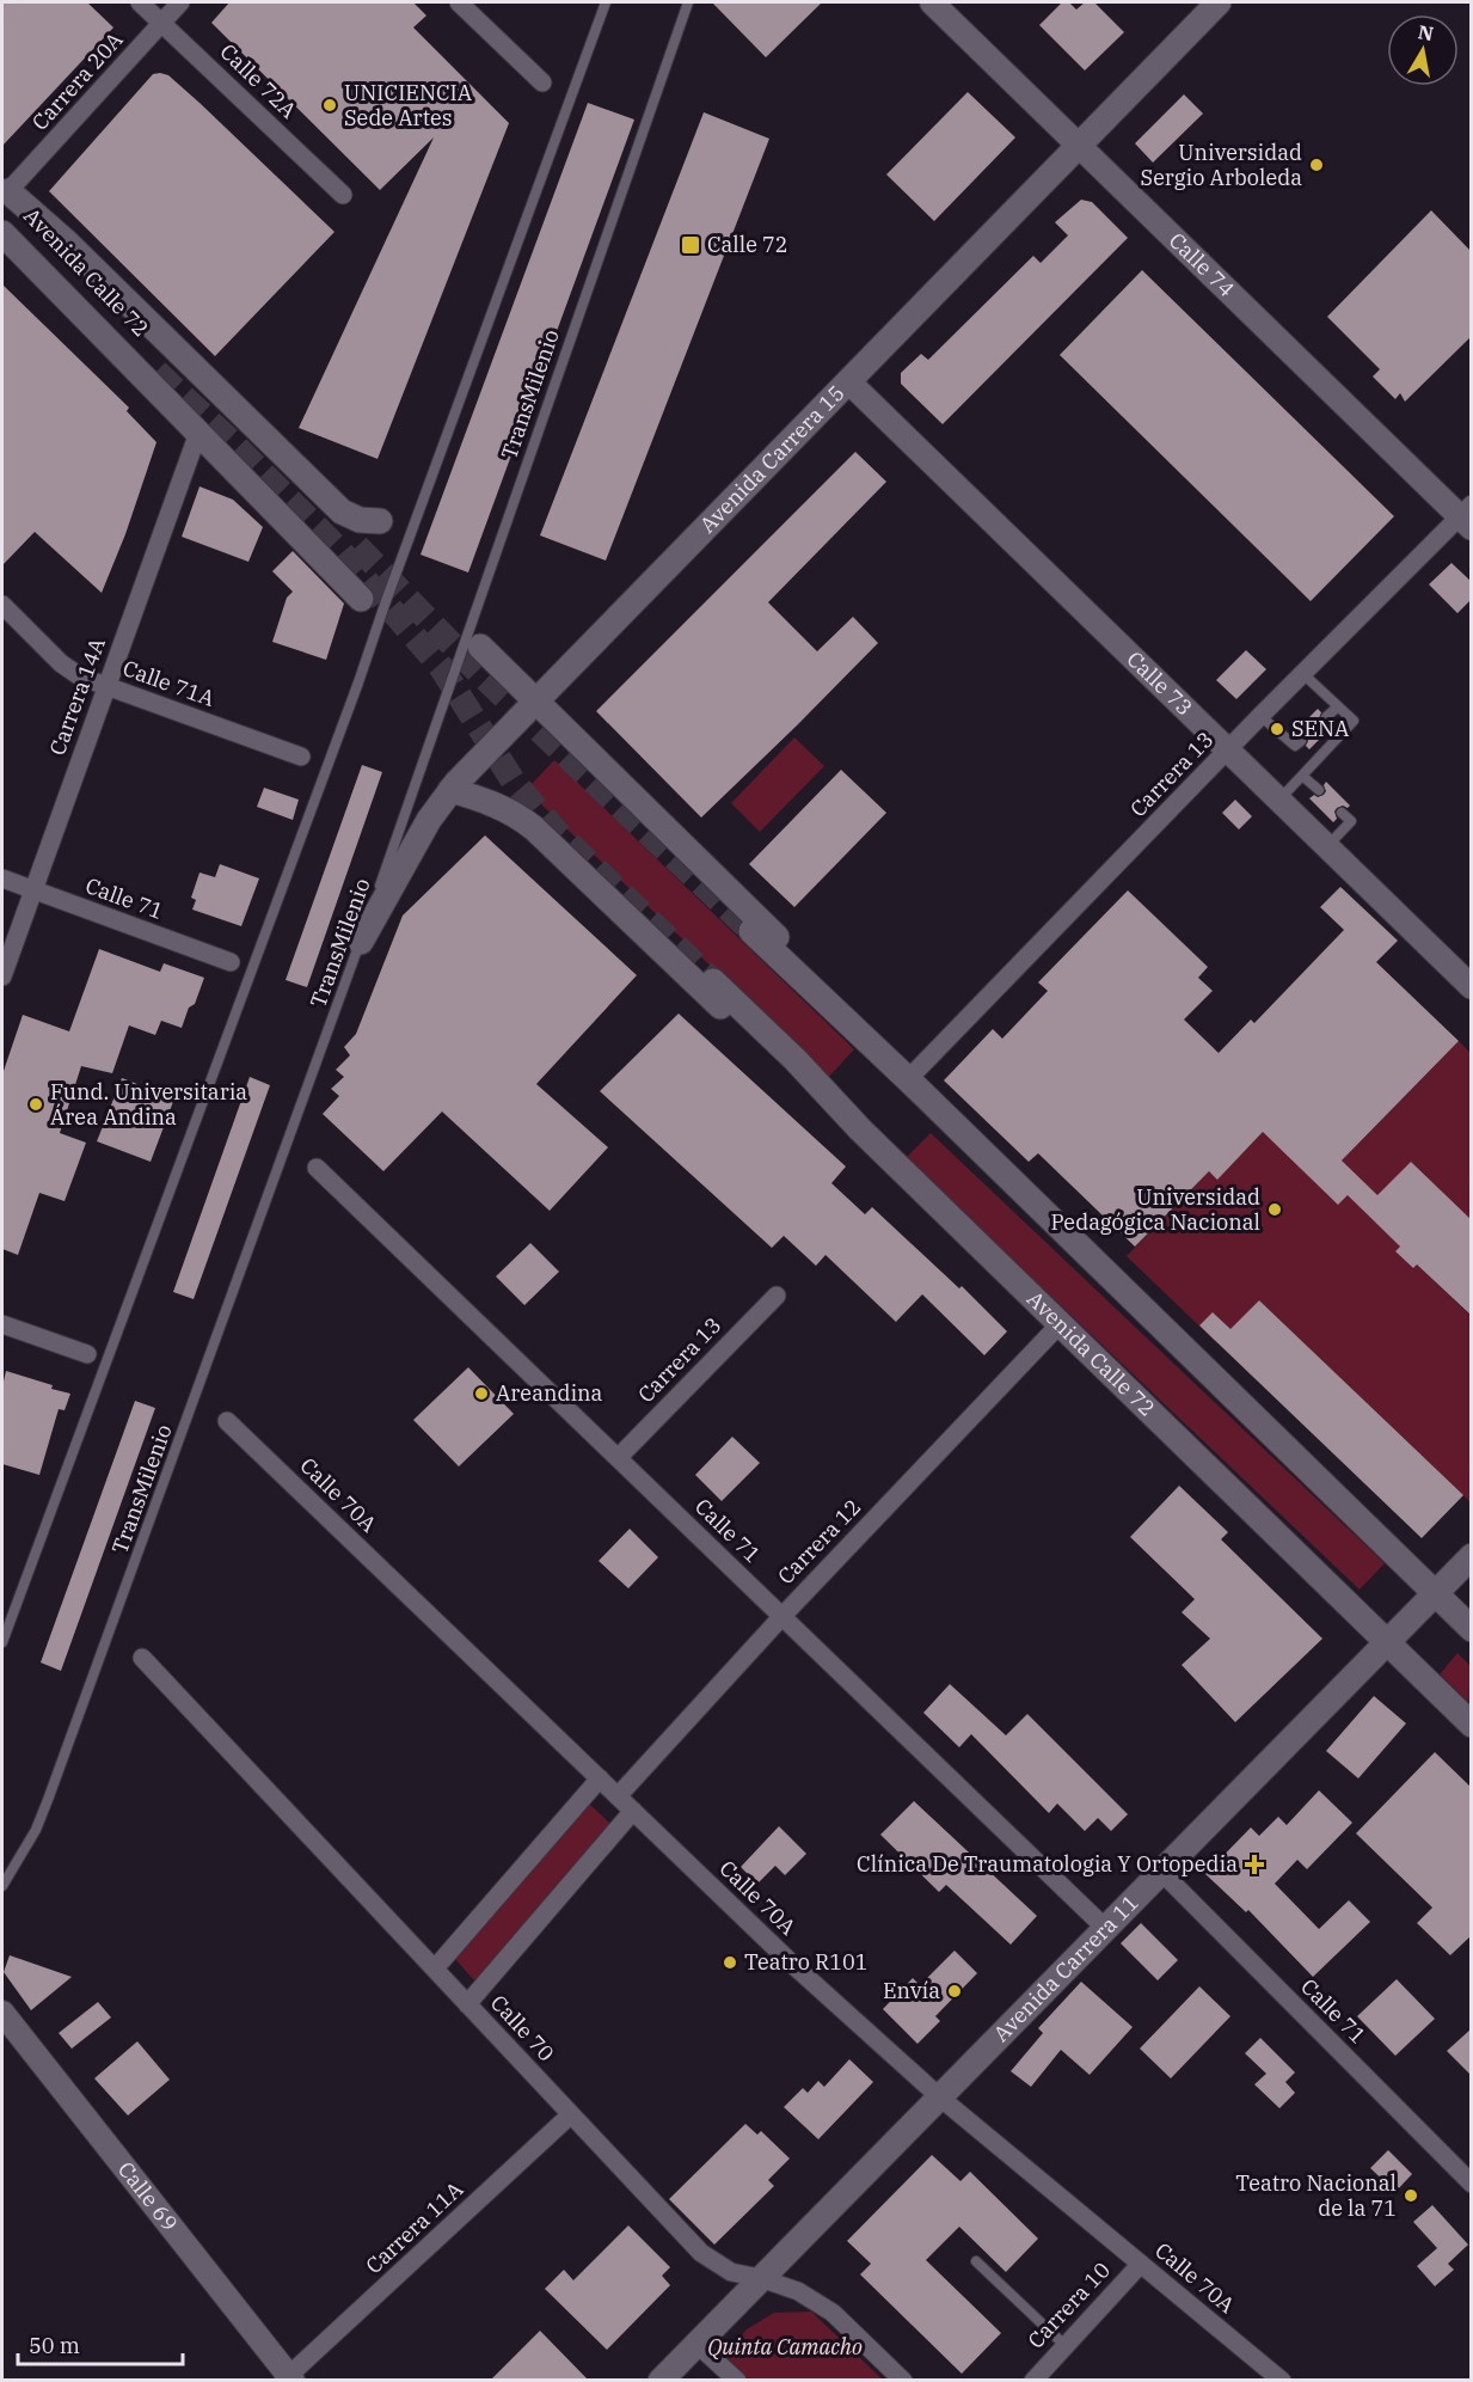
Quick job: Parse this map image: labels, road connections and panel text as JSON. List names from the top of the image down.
{
  "streets": {
    "main road": ["Avenida Calle 72", "Avenida Carrera 15", "Avenida Carrera 11"],
    "street": [
      "Carrera 20A",
      "Calle 72A",
      "Calle 74",
      "Calle 71A",
      "Calle 73",
      "Carrera 14A",
      "Carrera 13",
      "Calle 71",
      "Calle 70A",
      "Carrera 12",
      "Calle 70",
      "Calle 69",
      "Carrera 11A",
      "Carrera 10"
    ],
    "lane": ["TransMilenio"]
  },
  "crossings": [
    ["Carrera 20A", "Calle 72A"],
    ["Carrera 20A", "Avenida Calle 72"],
    ["Calle 74", "Avenida Carrera 15"],
    ["Calle 74", "Carrera 13"],
    ["Avenida Calle 72", "Carrera 12"],
    ["Avenida Calle 72", "Avenida Carrera 11"],
    ["TransMilenio", "Avenida Carrera 15"],
    ["Avenida Carrera 15", "Calle 73"],
    ["Calle 71A", "Carrera 14A"],
    ["Calle 73", "Carrera 13"],
    ["Carrera 14A", "Calle 71"],
    ["Carrera 13", "Calle 71"],
    ["Calle 71", "Carrera 12"],
    ["Calle 71", "Avenida Carrera 11"],
    ["Calle 70A", "Carrera 12"],
    ["Calle 70A", "Avenida Carrera 11"],
    ["Calle 70A", "Carrera 10"],
    ["Avenida Carrera 11", "Calle 70"],
    ["Calle 70", "Carrera 11A"],
    ["Calle 69", "Carrera 11A"]
  ],
  "parks": ["Quinta Camacho"],
  "places": {
    "other": [
      "UNICIENCIA Sede Artes",
      "Universidad Sergio Arboleda",
      "SENA",
      "Fund. Universitaria Área Andina",
      "Universidad Pedagógica Nacional",
      "Areandina",
      "Teatro R101",
      "Envía",
      "Teatro Nacional de la 71"
    ],
    "transit": ["Calle 72"],
    "health": ["Clínica De Traumatologia Y Ortopedia"]
  },
  "scale_bar": "50 m",
  "north": "top"
}
